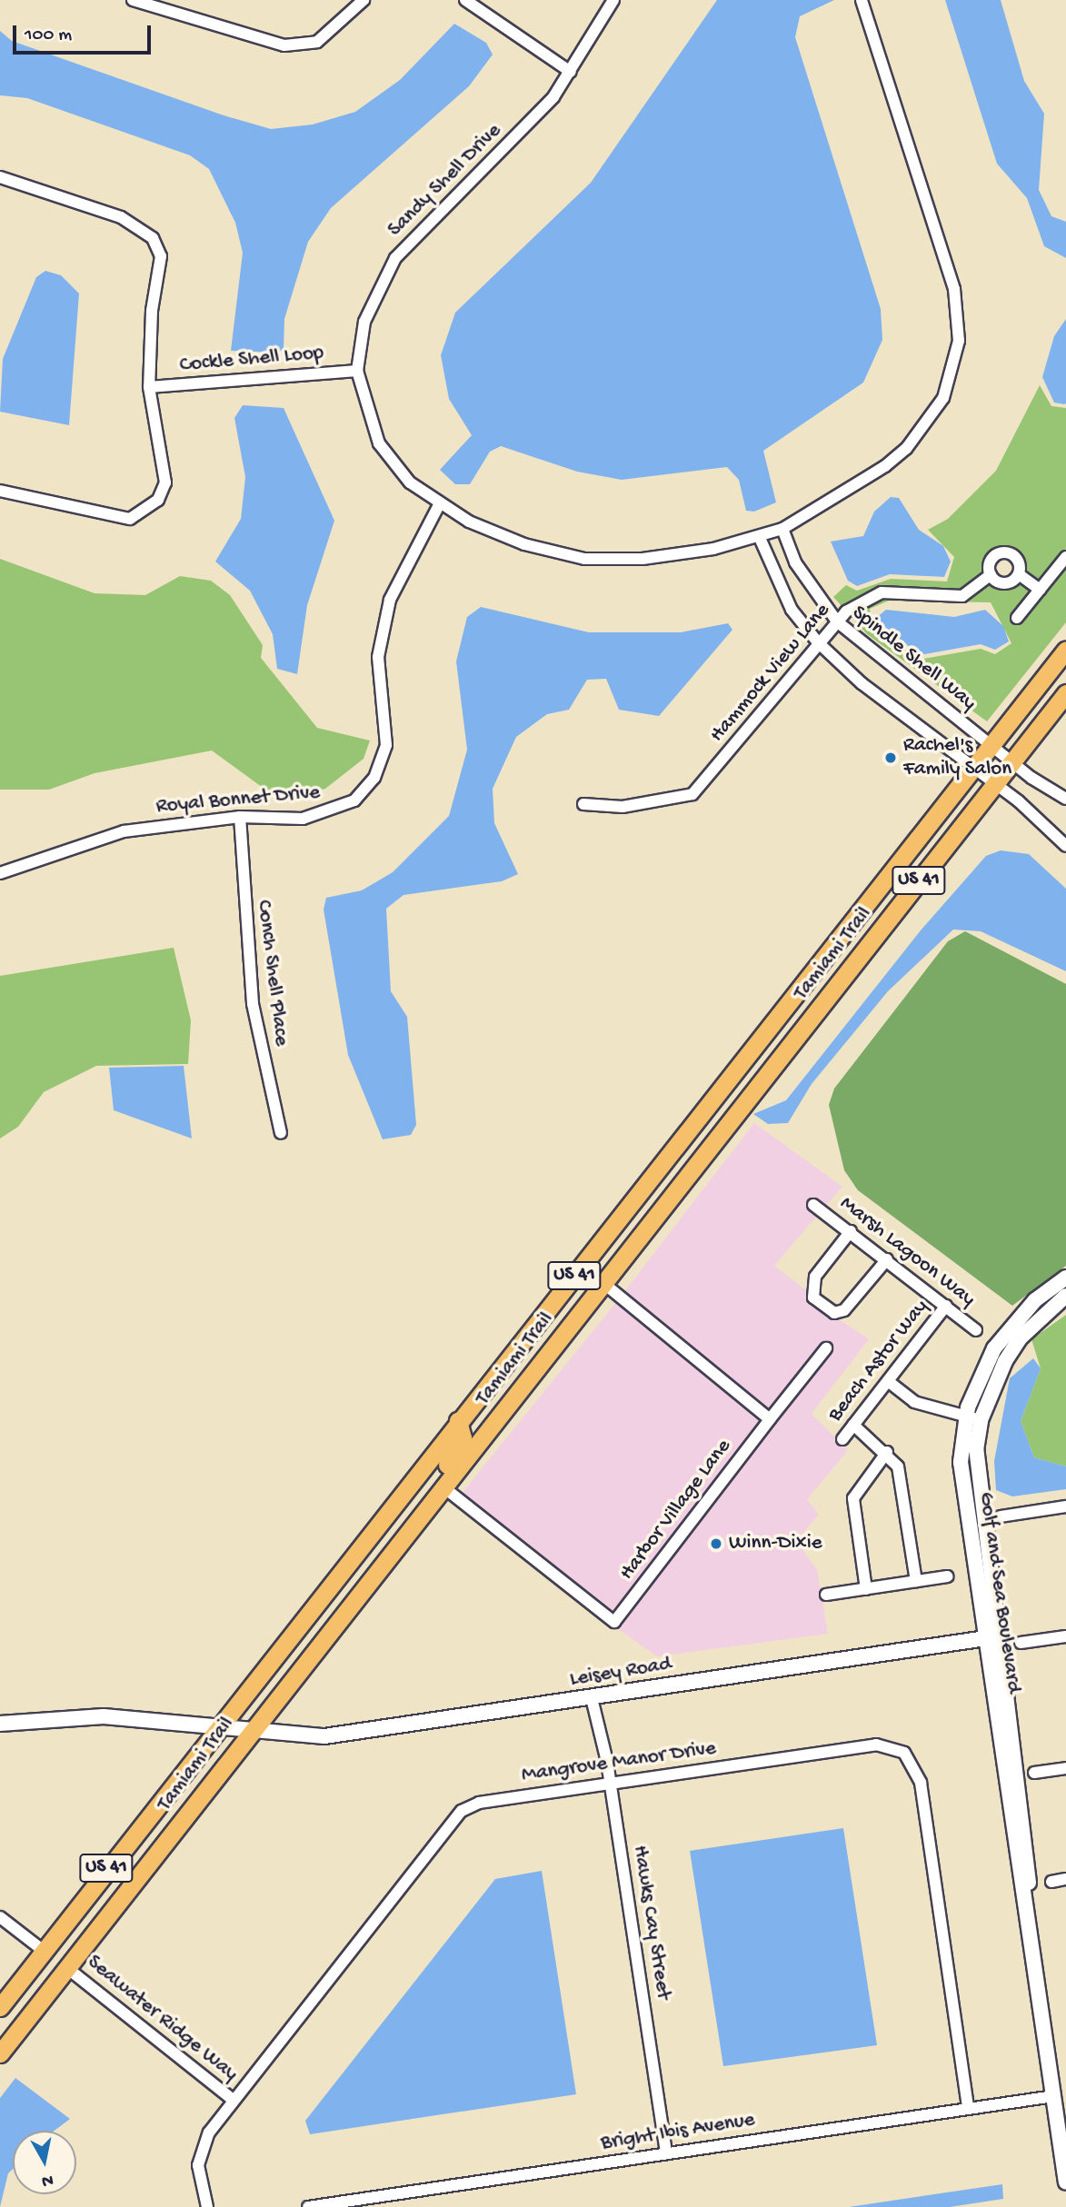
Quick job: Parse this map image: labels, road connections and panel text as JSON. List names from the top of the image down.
{
  "streets": {
    "main road": ["US 41", "Tamiami Trail"],
    "street": [
      "Sandy Shell Drive",
      "Cockle Shell Loop",
      "Spindle Shell Way",
      "Hammock View Lane",
      "Royal Bonnet Drive",
      "Conch Shell Place",
      "Marsh Lagoon Way",
      "Beach Astor Way",
      "Harbor Village Lane",
      "Golf and Sea Boulevard",
      "Leisey Road",
      "Mangrove Manor Drive",
      "Hawks Cay Street",
      "Seawater Ridge Way",
      "Bright Ibis Avenue"
    ]
  },
  "crossings": [
    ["Sandy Shell Drive", "Cockle Shell Loop"],
    ["Sandy Shell Drive", "Spindle Shell Way"],
    ["Sandy Shell Drive", "Royal Bonnet Drive"],
    ["Spindle Shell Way", "Hammock View Lane"],
    ["Spindle Shell Way", "Tamiami Trail"],
    ["Royal Bonnet Drive", "Conch Shell Place"],
    ["Tamiami Trail", "Harbor Village Lane"],
    ["Tamiami Trail", "Leisey Road"],
    ["Tamiami Trail", "Seawater Ridge Way"],
    ["Marsh Lagoon Way", "Beach Astor Way"],
    ["Golf and Sea Boulevard", "Leisey Road"],
    ["Golf and Sea Boulevard", "Bright Ibis Avenue"],
    ["Leisey Road", "Hawks Cay Street"],
    ["Mangrove Manor Drive", "Hawks Cay Street"],
    ["Mangrove Manor Drive", "Seawater Ridge Way"],
    ["Mangrove Manor Drive", "Bright Ibis Avenue"],
    ["Hawks Cay Street", "Bright Ibis Avenue"]
  ],
  "places": ["Rachel's Family Salon", "Winn-Dixie"],
  "scale_bar": "100 m",
  "north": "bottom"
}
